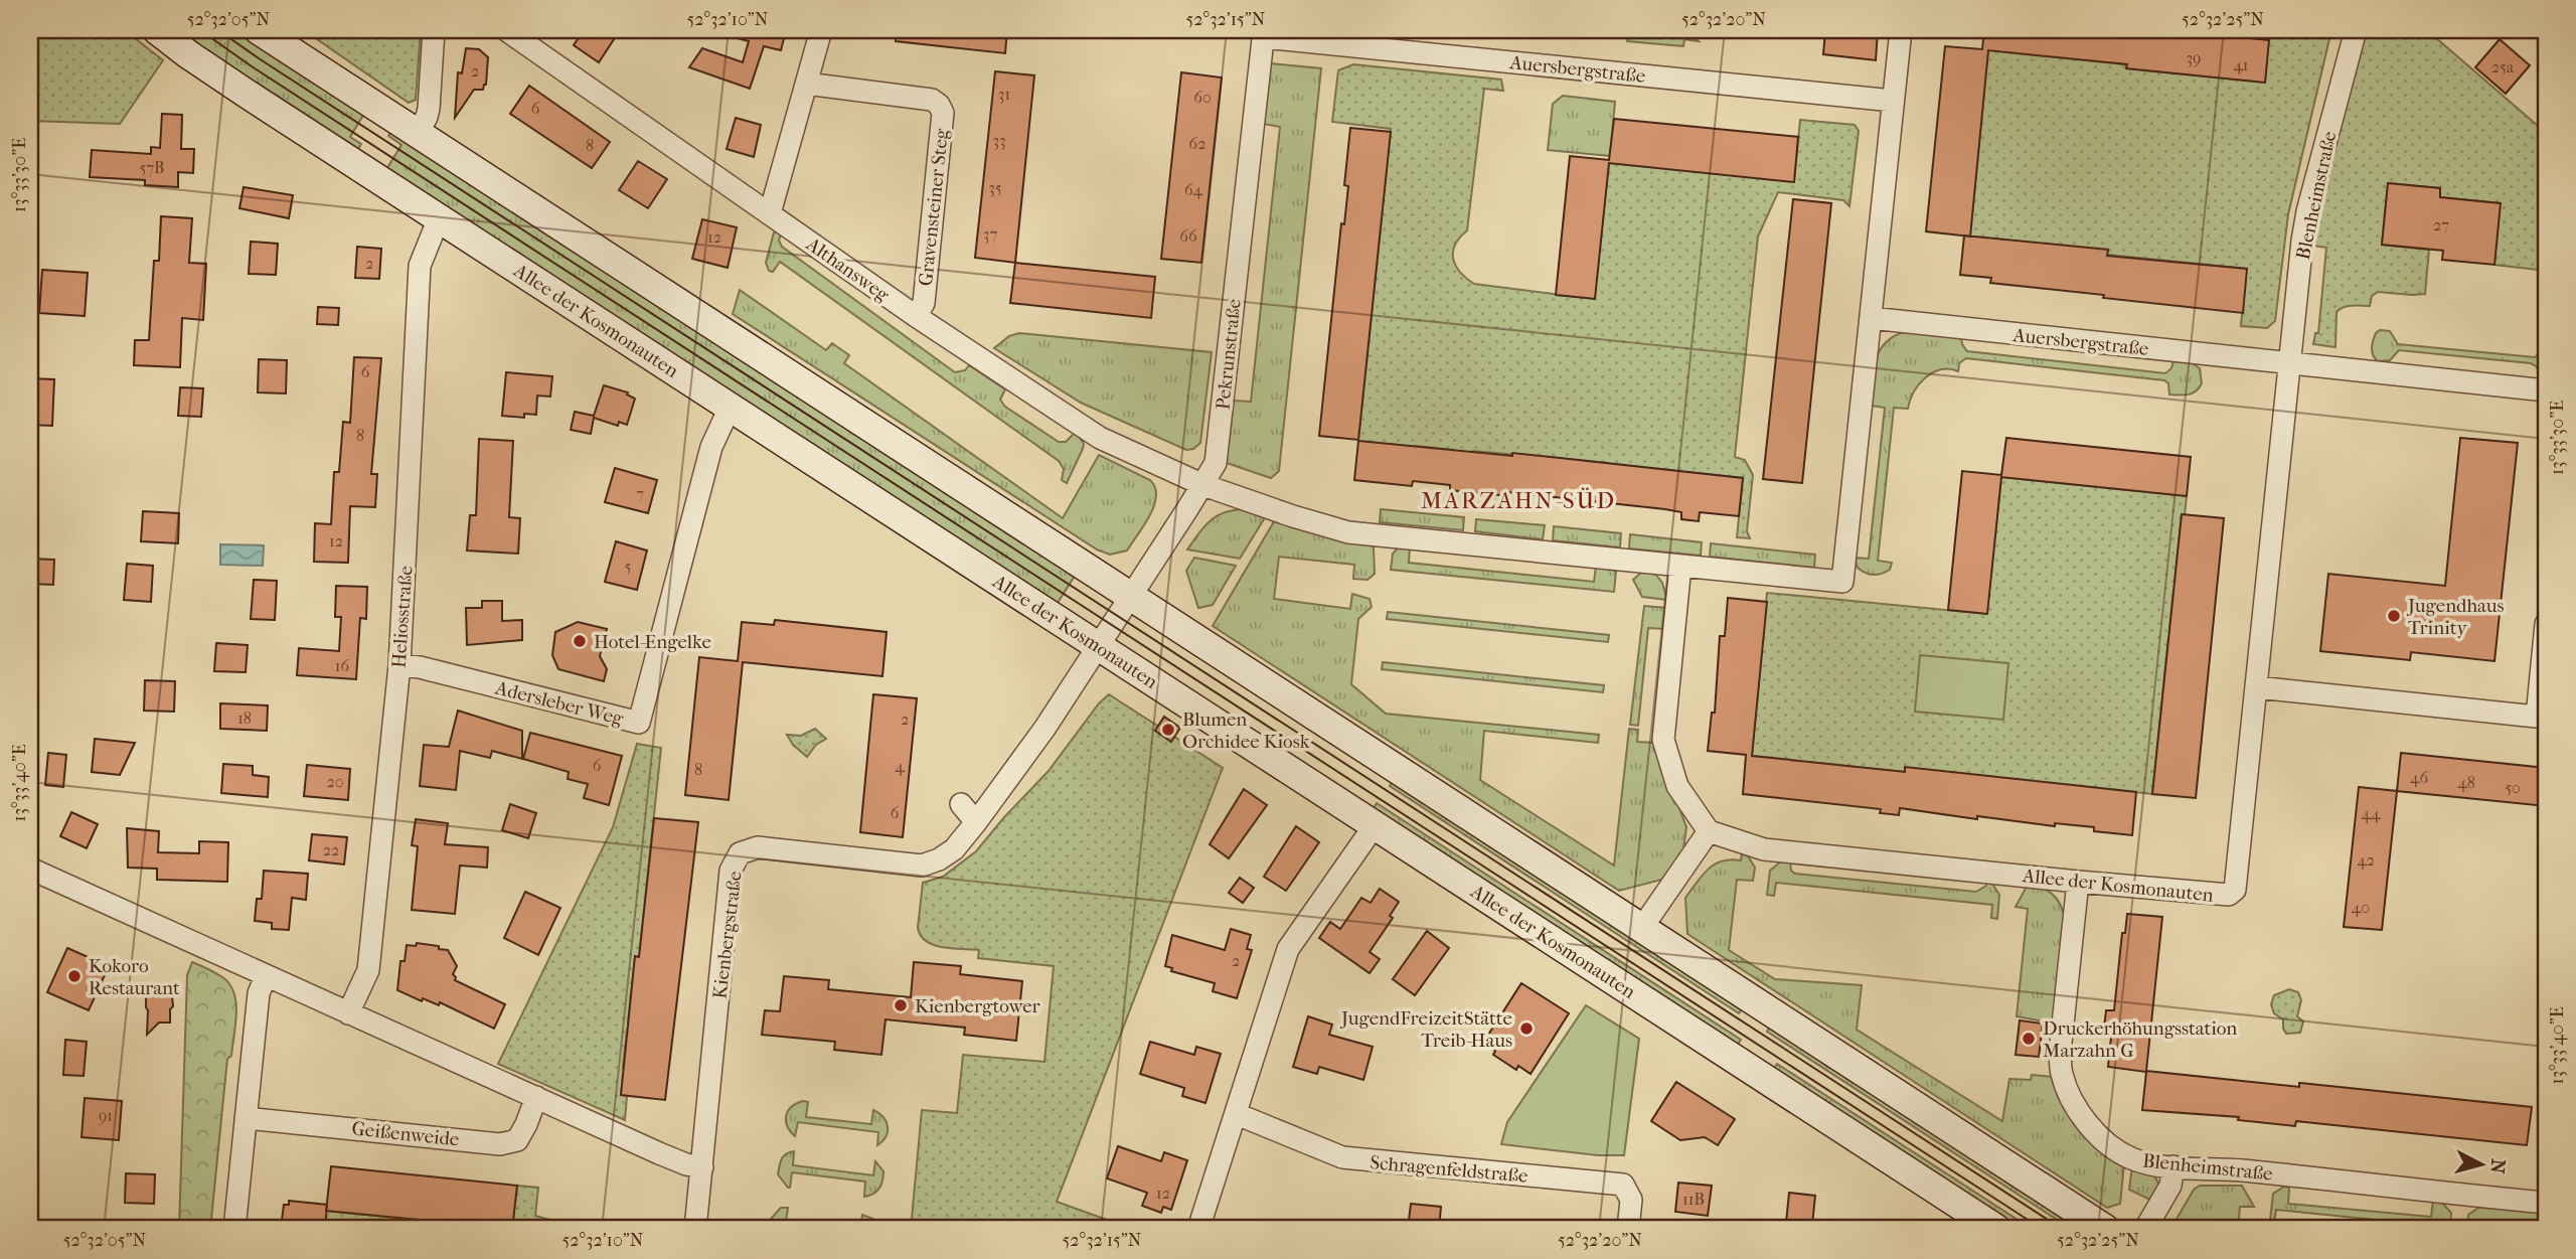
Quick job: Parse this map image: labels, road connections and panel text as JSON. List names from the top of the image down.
{
  "streets": {
    "main road": ["Allee der Kosmonauten"],
    "street": [
      "Auersbergstraße",
      "Blenheimstraße",
      "Gravensteiner Steg",
      "Althansweg",
      "Pekrunstraße",
      "Heliosstraße",
      "Adersleber Weg",
      "Kienbergstraße",
      "Geißenweide",
      "Schragenfeldstraße"
    ]
  },
  "crossings": [
    ["Auersbergstraße", "Blenheimstraße"],
    ["Auersbergstraße", "Pekrunstraße"],
    ["Blenheimstraße", "Allee der Kosmonauten"],
    ["Gravensteiner Steg", "Althansweg"],
    ["Althansweg", "Pekrunstraße"],
    ["Allee der Kosmonauten", "Pekrunstraße"],
    ["Allee der Kosmonauten", "Heliosstraße"],
    ["Allee der Kosmonauten", "Adersleber Weg"],
    ["Allee der Kosmonauten", "Kienbergstraße"],
    ["Pekrunstraße", "Kienbergstraße"],
    ["Heliosstraße", "Adersleber Weg"]
  ],
  "districts": ["MARZAHN-SÜD"],
  "places": [
    "Jugendhaus Trinity",
    "Hotel-Engelke",
    "Blumen Orchidee Kiosk",
    "Kokoro Restaurant",
    "Kienbergtower",
    "JugendFreizeitStätte Treib-Haus",
    "Druckerhöhungsstation Marzahn G"
  ],
  "house_numbers": [
    "39",
    "41",
    "25a",
    "2",
    "31",
    "60",
    "6",
    "33",
    "62",
    "8",
    "57B",
    "35",
    "64",
    "27",
    "37",
    "66",
    "12",
    "2",
    "6",
    "8",
    "7",
    "12",
    "5",
    "16",
    "18",
    "2",
    "6",
    "4",
    "8",
    "46",
    "20",
    "48",
    "50",
    "6",
    "44",
    "22",
    "42",
    "40",
    "2",
    "91",
    "12",
    "11B"
  ],
  "north": "right",
  "coordinates": [
    "52°32'05\"N",
    "52°32'10\"N",
    "52°32'15\"N",
    "52°32'20\"N",
    "52°32'25\"N",
    "13°33'30\"E",
    "13°33'40\"E"
  ]
}
